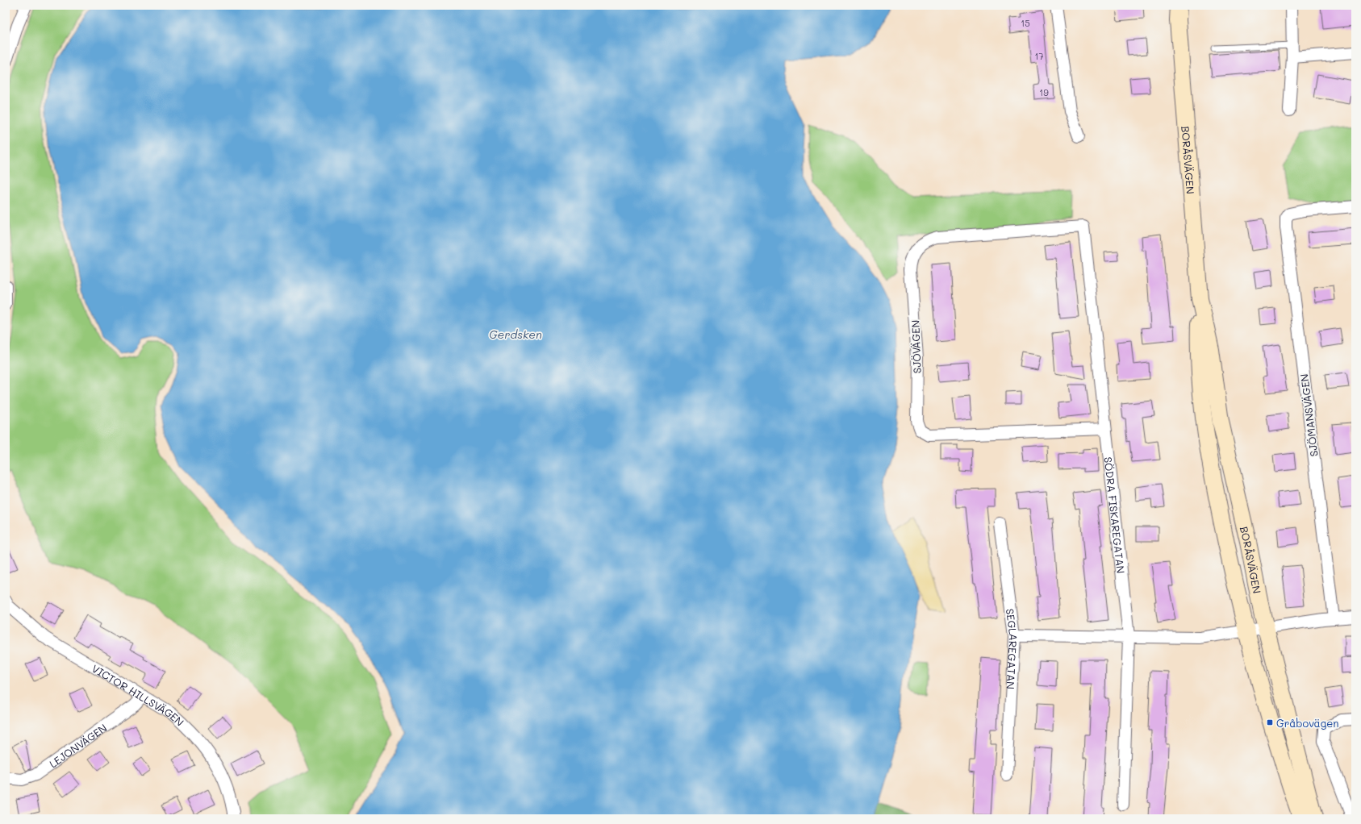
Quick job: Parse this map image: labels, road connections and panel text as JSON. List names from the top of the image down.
{
  "streets": {
    "main road": ["BORÅSVÄGEN"],
    "street": [
      "SJÖVÄGEN",
      "SJÖMANSVÄGEN",
      "SÖDRA FISKAREGATAN",
      "SEGLAREGATAN",
      "VICTOR HILLSVÄGEN",
      "LEJONVÄGEN"
    ]
  },
  "crossings": [
    ["SJÖVÄGEN", "SÖDRA FISKAREGATAN"],
    ["VICTOR HILLSVÄGEN", "LEJONVÄGEN"]
  ],
  "water": ["Gerdsken"],
  "places": {
    "transit": ["Gråbovägen"]
  },
  "house_numbers": ["15", "17", "19"]
}
